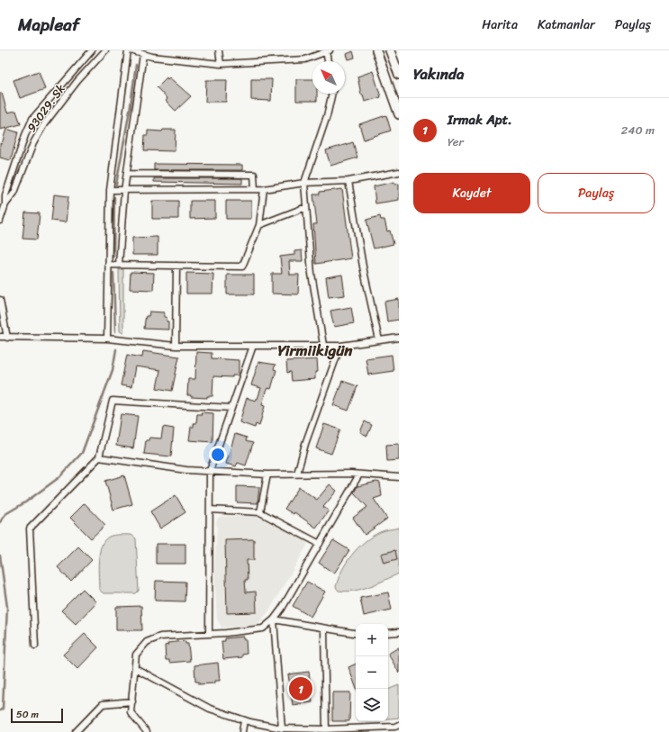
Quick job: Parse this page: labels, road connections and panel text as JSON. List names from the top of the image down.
{
  "streets": {
    "street": ["93029. Sk"]
  },
  "districts": ["Yirmiikigün"],
  "scale_bar": "50 m",
  "north": "top left",
  "page": {
    "header": "Mapleaf",
    "nav": ["Harita", "Katmanlar", "Paylaş"],
    "heading": "Yakında",
    "list": [
      {
        "mark": "1",
        "name": "Irmak Apt.",
        "note": "Yer",
        "value": "240 m"
      }
    ],
    "buttons": ["Kaydet", "Paylaş"],
    "map_buttons": ["+", "−"],
    "pins": "1",
    "scale": "50 m"
  }
}
